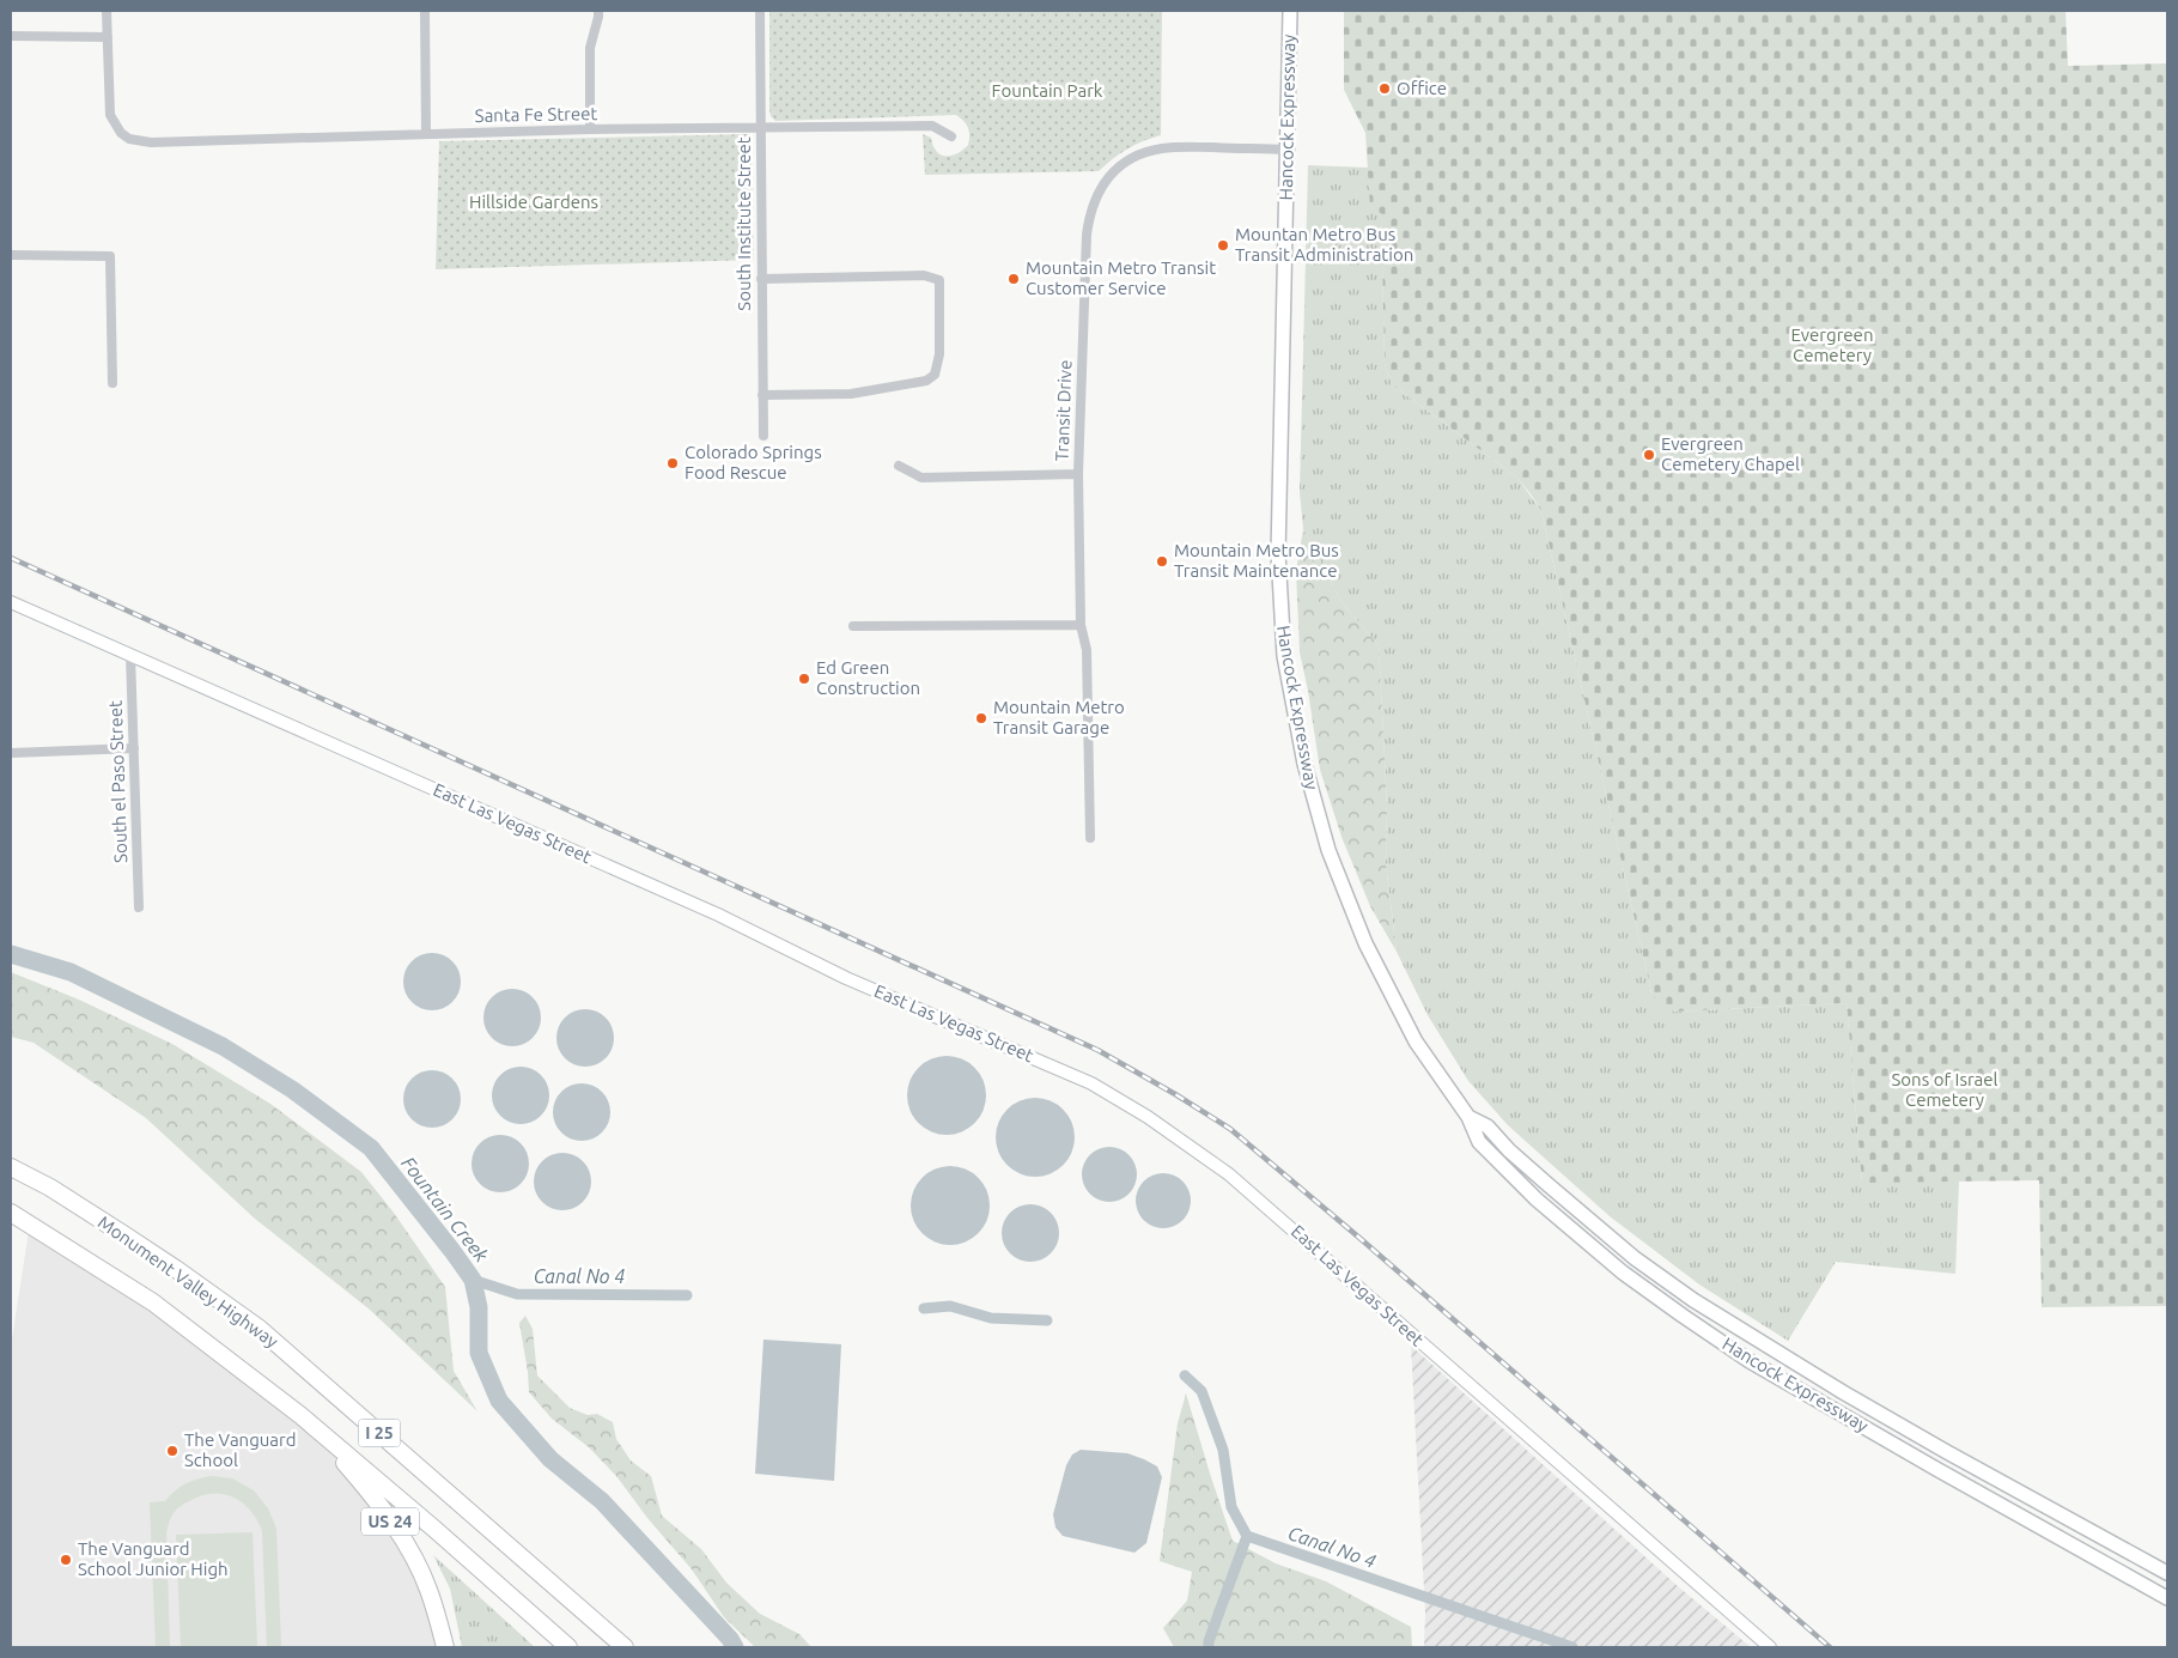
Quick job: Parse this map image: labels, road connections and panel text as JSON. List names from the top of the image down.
{
  "streets": {
    "highway": ["Monument Valley Highway", "I 25", "US 24"],
    "main road": ["Hancock Expressway"],
    "street": [
      "Santa Fe Street",
      "South Institute Street",
      "Transit Drive",
      "South el Paso Street",
      "East Las Vegas Street"
    ]
  },
  "crossings": [
    ["Santa Fe Street", "South Institute Street"],
    ["Hancock Expressway", "Transit Drive"],
    ["South el Paso Street", "East Las Vegas Street"],
    ["Monument Valley Highway", "US 24"]
  ],
  "water": ["Fountain Creek", "Canal No 4"],
  "parks": [
    "Fountain Park",
    "Hillside Gardens",
    "Evergreen Cemetery",
    "Sons of Israel Cemetery"
  ],
  "places": [
    "Office",
    "Mountan Metro Bus Transit Administration",
    "Mountain Metro Transit Customer Service",
    "Evergreen Cemetery Chapel",
    "Colorado Springs Food Rescue",
    "Mountain Metro Bus Transit Maintenance",
    "Ed Green Construction",
    "Mountain Metro Transit Garage",
    "The Vanguard School",
    "The Vanguard School Junior High"
  ]
}
